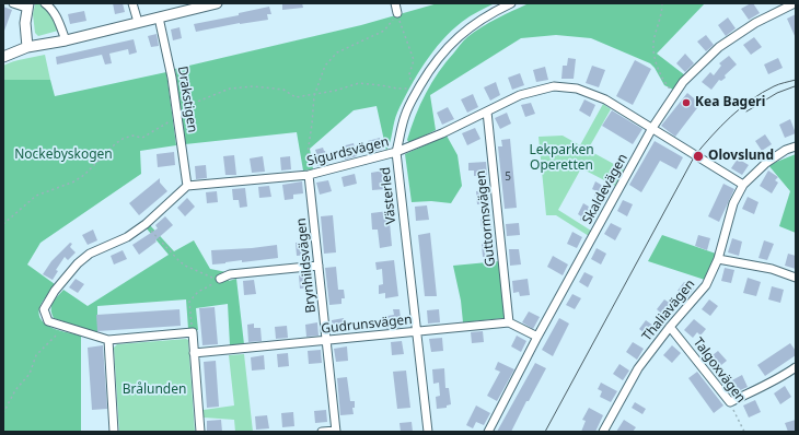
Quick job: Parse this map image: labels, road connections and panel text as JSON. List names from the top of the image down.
{
  "streets": {
    "street": [
      "Drakstigen",
      "Sigurdsvägen",
      "Skaldevägen",
      "Västerled",
      "Guttormsvägen",
      "Brynhildsvägen",
      "Thaliavägen",
      "Gudrunsvägen",
      "Talgoxvägen"
    ]
  },
  "crossings": [
    ["Drakstigen", "Sigurdsvägen"],
    ["Sigurdsvägen", "Skaldevägen"],
    ["Sigurdsvägen", "Västerled"],
    ["Sigurdsvägen", "Guttormsvägen"],
    ["Sigurdsvägen", "Brynhildsvägen"],
    ["Sigurdsvägen", "Thaliavägen"],
    ["Västerled", "Gudrunsvägen"],
    ["Guttormsvägen", "Gudrunsvägen"],
    ["Brynhildsvägen", "Gudrunsvägen"],
    ["Thaliavägen", "Talgoxvägen"]
  ],
  "parks": ["Lekparken Operetten", "Nockebyskogen", "Brålunden"],
  "places": ["Kea Bageri", "Olovslund"],
  "house_numbers": ["5"]
}
